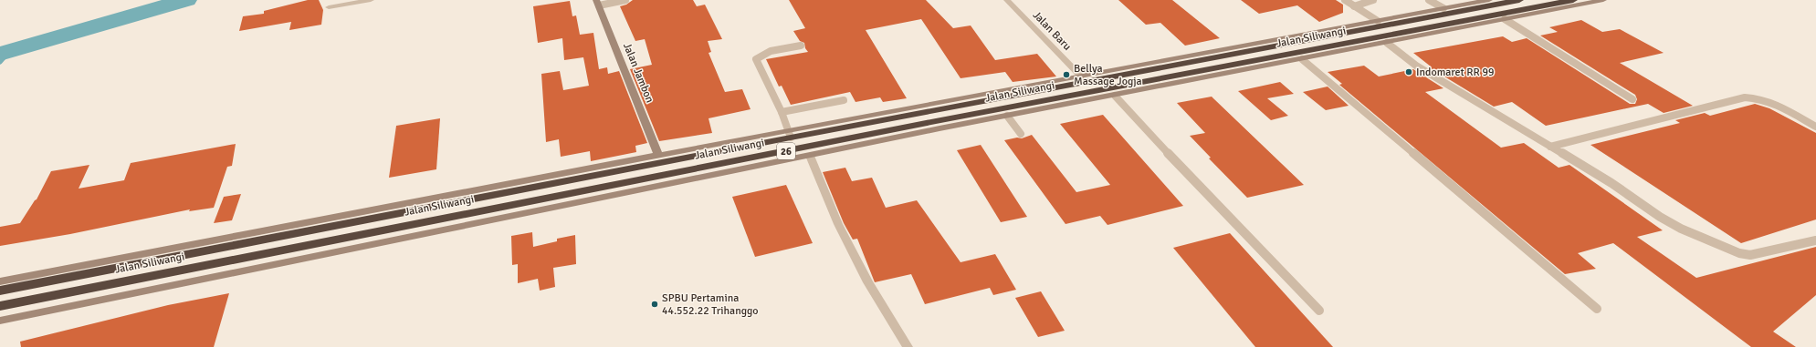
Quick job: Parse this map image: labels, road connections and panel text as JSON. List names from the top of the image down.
{
  "streets": {
    "highway": ["Jalan Siliwangi", "26"],
    "street": ["Jalan Baru", "Jalan Jambon"]
  },
  "places": ["Indomaret RR 99", "Bellya Massage Jogja", "SPBU Pertamina 44.552.22 Trihanggo"]
}
